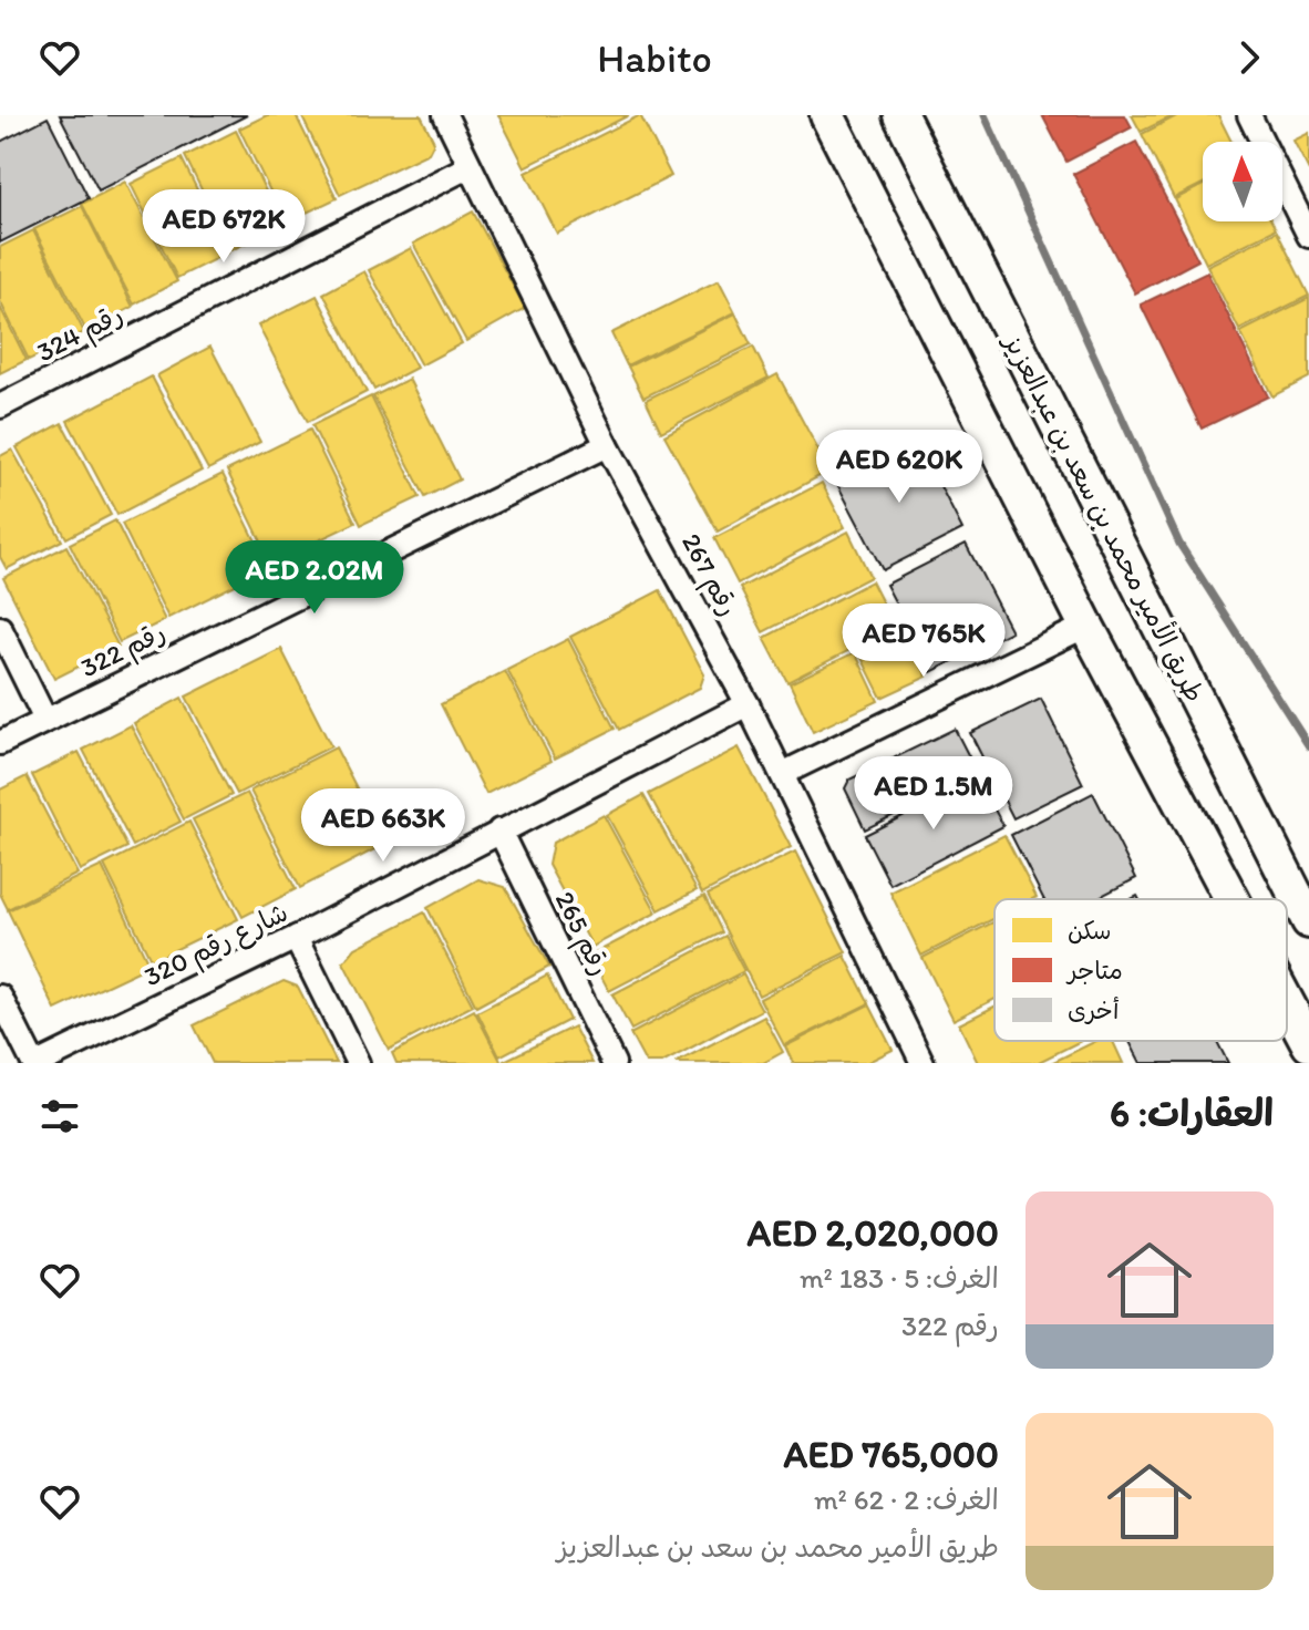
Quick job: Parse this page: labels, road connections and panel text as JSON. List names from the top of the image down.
{
  "streets": {
    "main road": ["طريق الأمير محمد بن سعد بن عبدالعزيز"],
    "street": [
      "رقم 324",
      "رقم 267",
      "رقم 322",
      "رقم 265",
      "شارع رقم 320"
    ]
  },
  "crossings": [
    ["رقم 324", "رقم 267"],
    ["رقم 267", "رقم 322"],
    ["رقم 267", "شارع رقم 320"],
    ["رقم 265", "شارع رقم 320"]
  ],
  "legend": ["سكن", "متاجر", "أخرى"],
  "north": "top",
  "page": {
    "header": "Habito",
    "price": [
      "AED 672K",
      "AED 620K",
      "AED 2.02M",
      "AED 765K",
      "AED 1.5M",
      "AED 663K"
    ],
    "heading": "العقارات: 6",
    "list": [
      {
        "name": "AED 2,020,000",
        "note": "الغرف: 5 · 183 m² · رقم 322"
      },
      {
        "name": "AED 765,000",
        "note": "الغرف: 2 · 62 m² · طريق الأمير محمد بن سعد بن عبدالعزيز"
      }
    ]
  }
}
